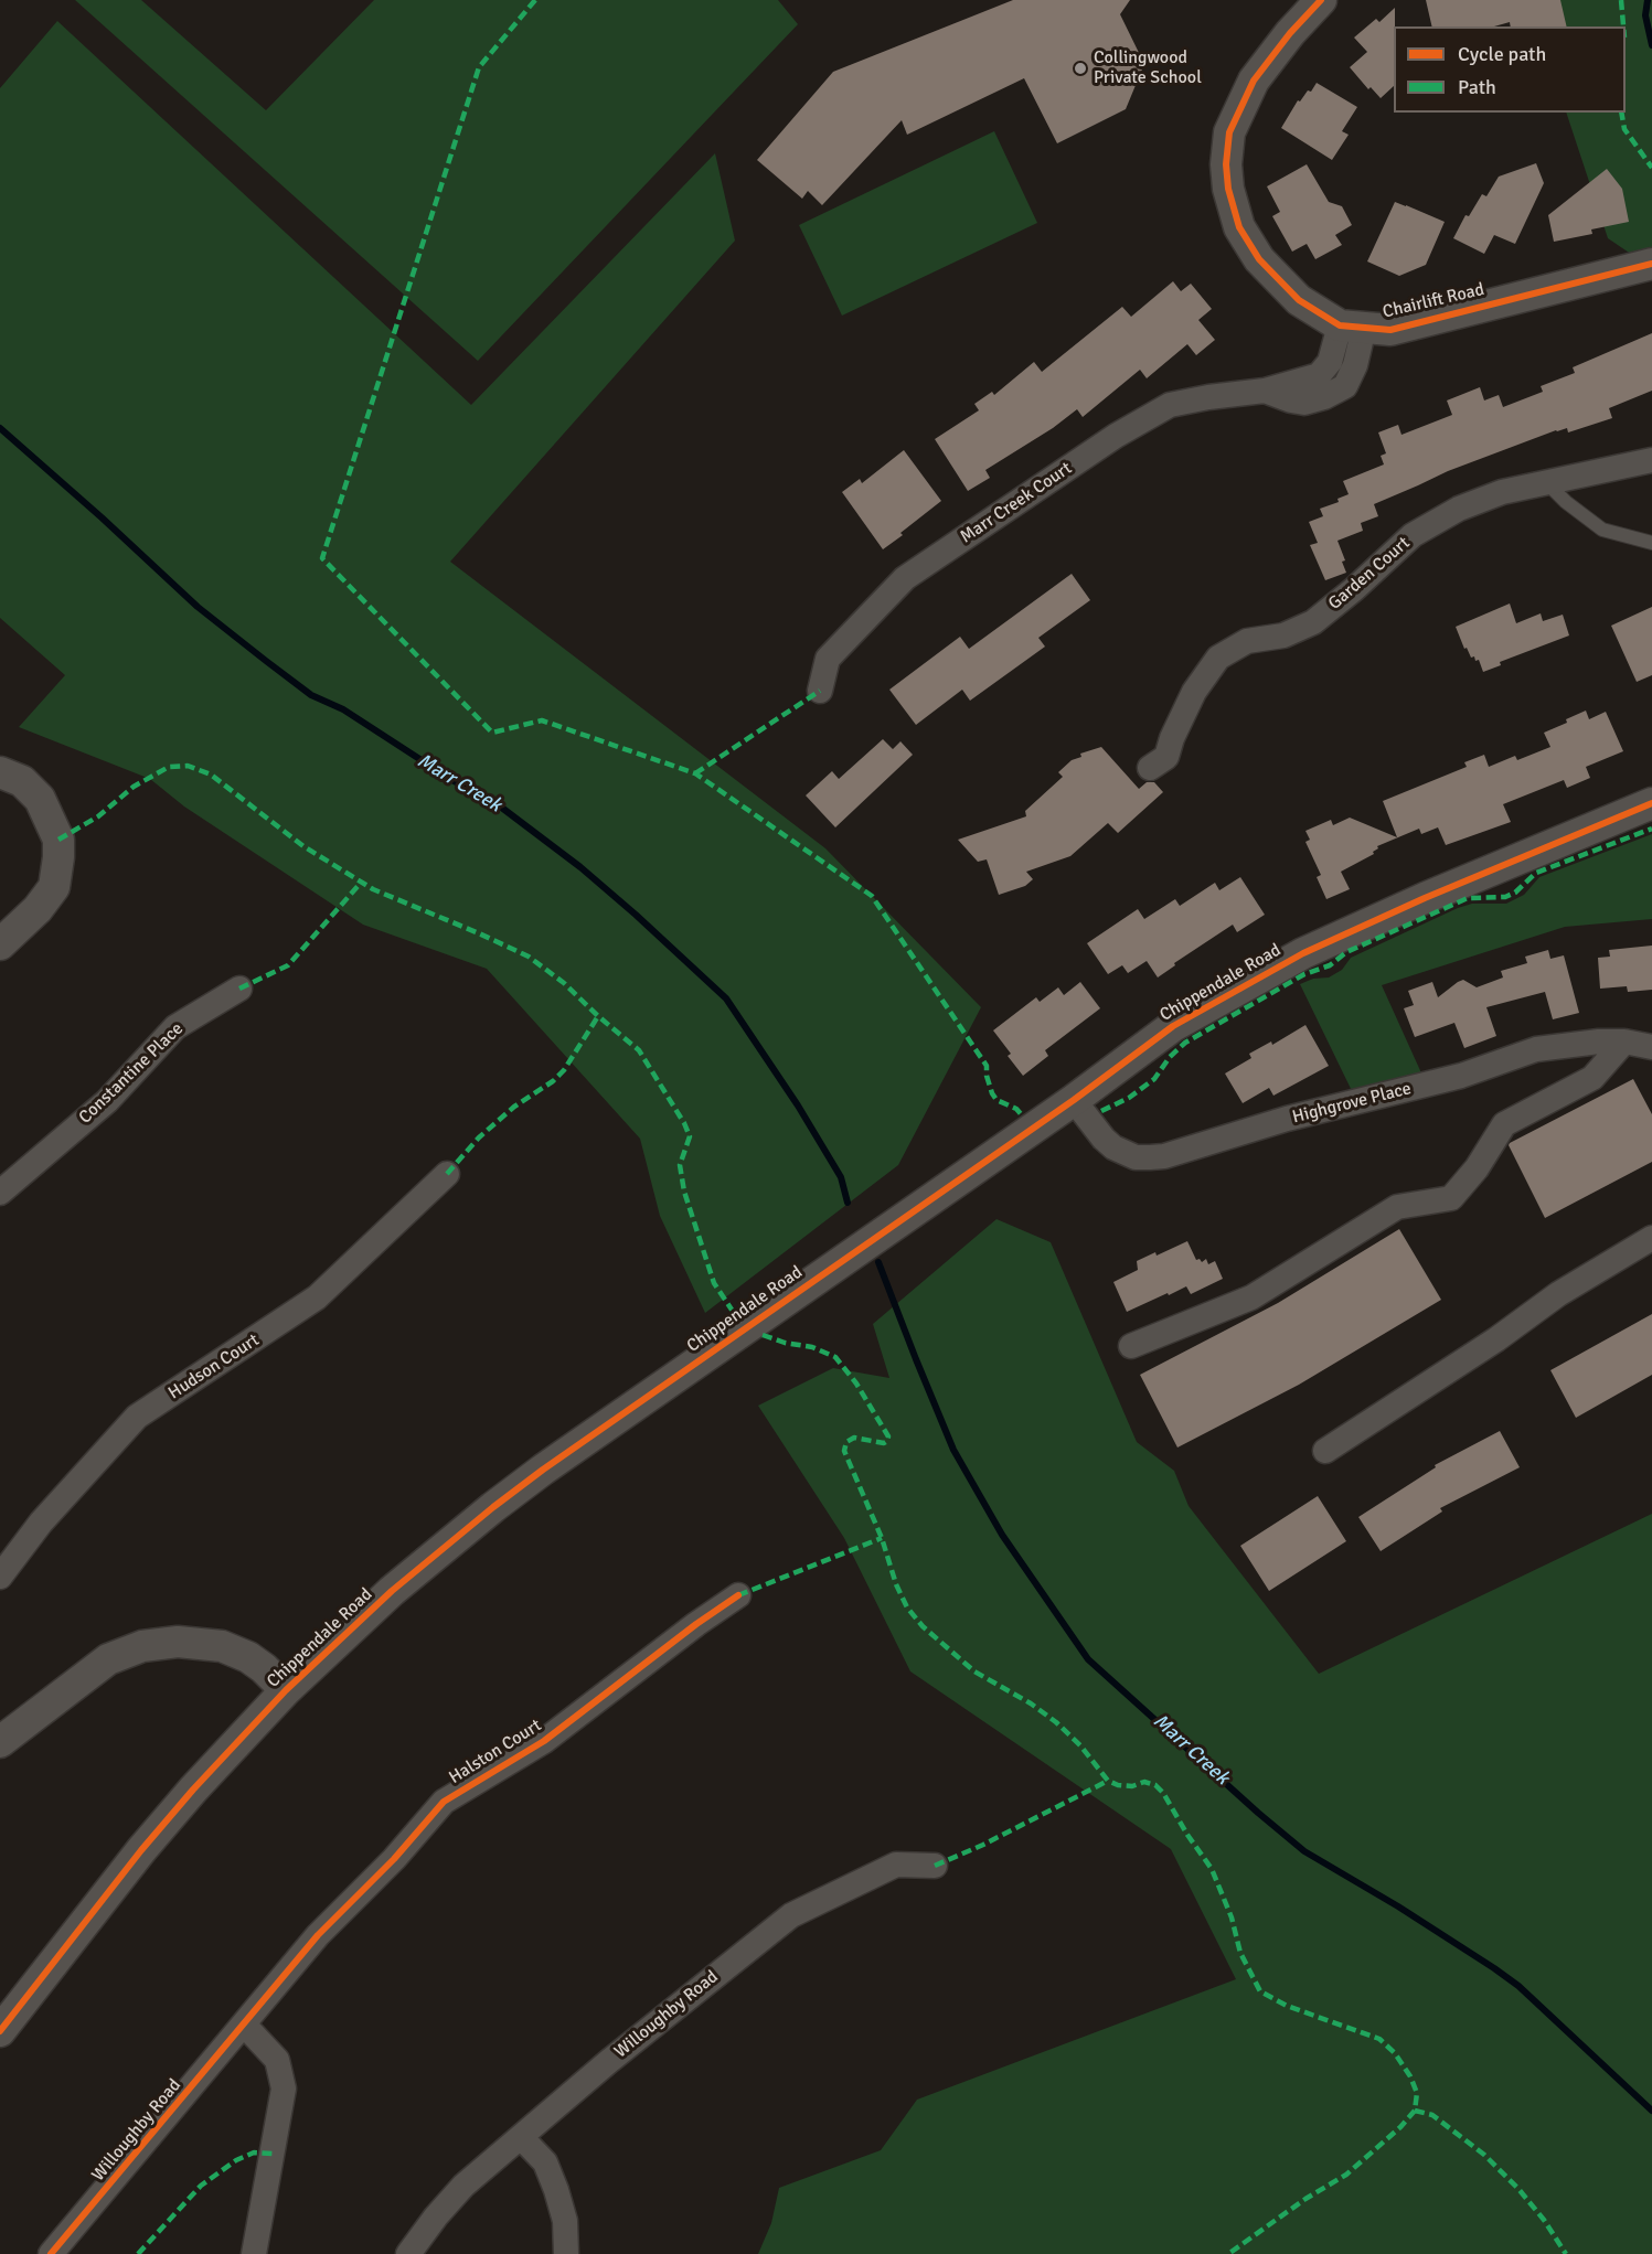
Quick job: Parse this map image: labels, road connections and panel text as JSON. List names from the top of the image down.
{
  "streets": {
    "street": [
      "Chairlift Road",
      "Marr Creek Court",
      "Garden Court",
      "Chippendale Road",
      "Constantine Place",
      "Highgrove Place",
      "Hudson Court",
      "Halston Court",
      "Willoughby Road"
    ]
  },
  "crossings": [
    ["Chairlift Road", "Marr Creek Court"],
    ["Chippendale Road", "Highgrove Place"],
    ["Halston Court", "Willoughby Road"]
  ],
  "water": ["Marr Creek"],
  "places": ["Collingwood Private School"],
  "legend": ["Cycle path", "Path"]
}
